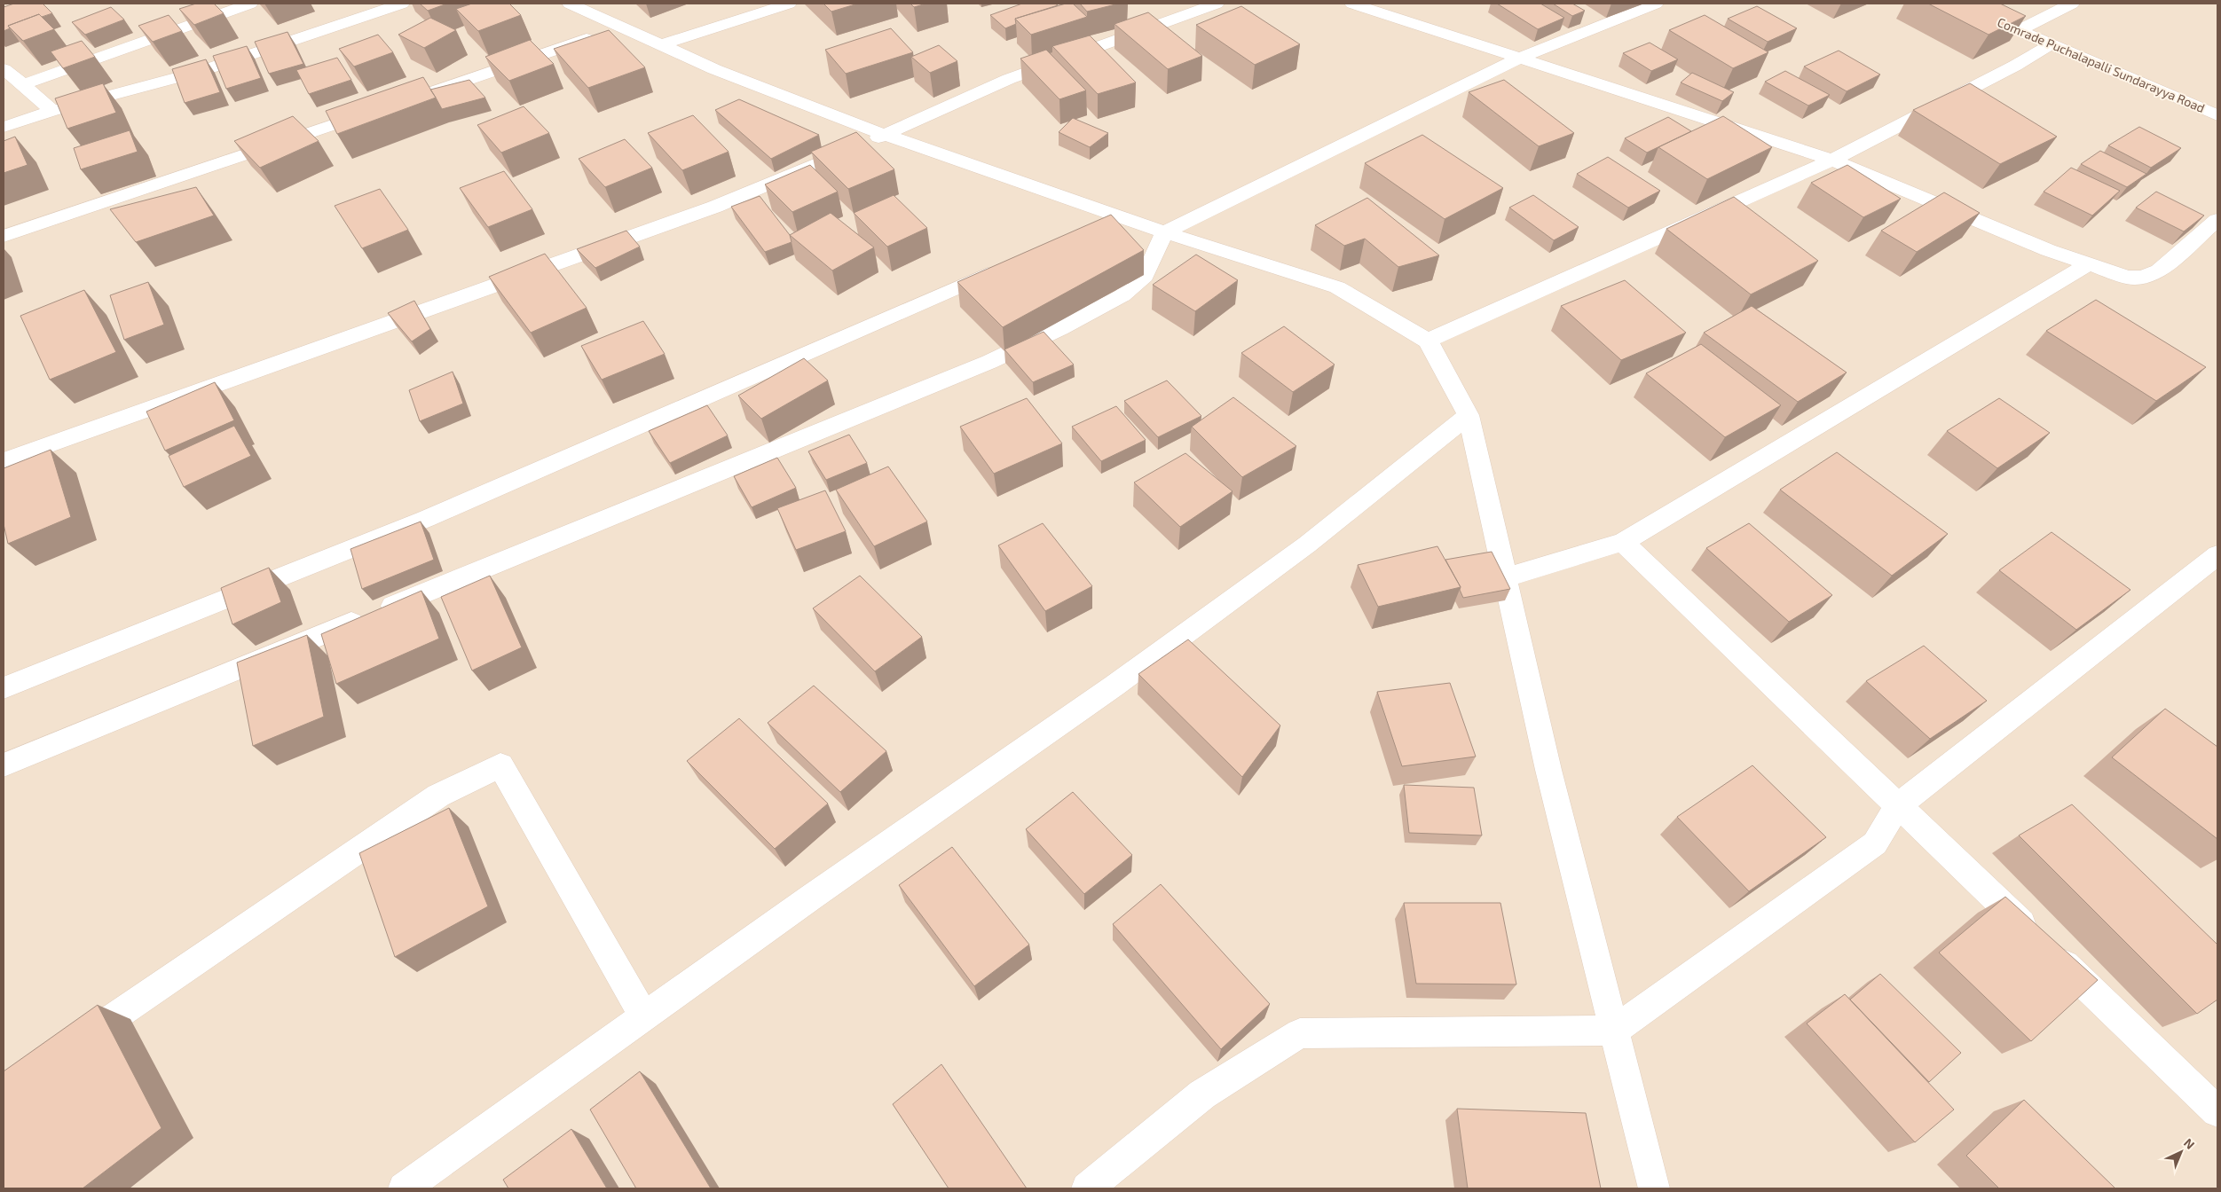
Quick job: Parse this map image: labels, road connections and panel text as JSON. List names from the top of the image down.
{
  "streets": {
    "street": ["Comrade Puchalapalli Sundarayya Road"]
  },
  "north": "top right"
}
